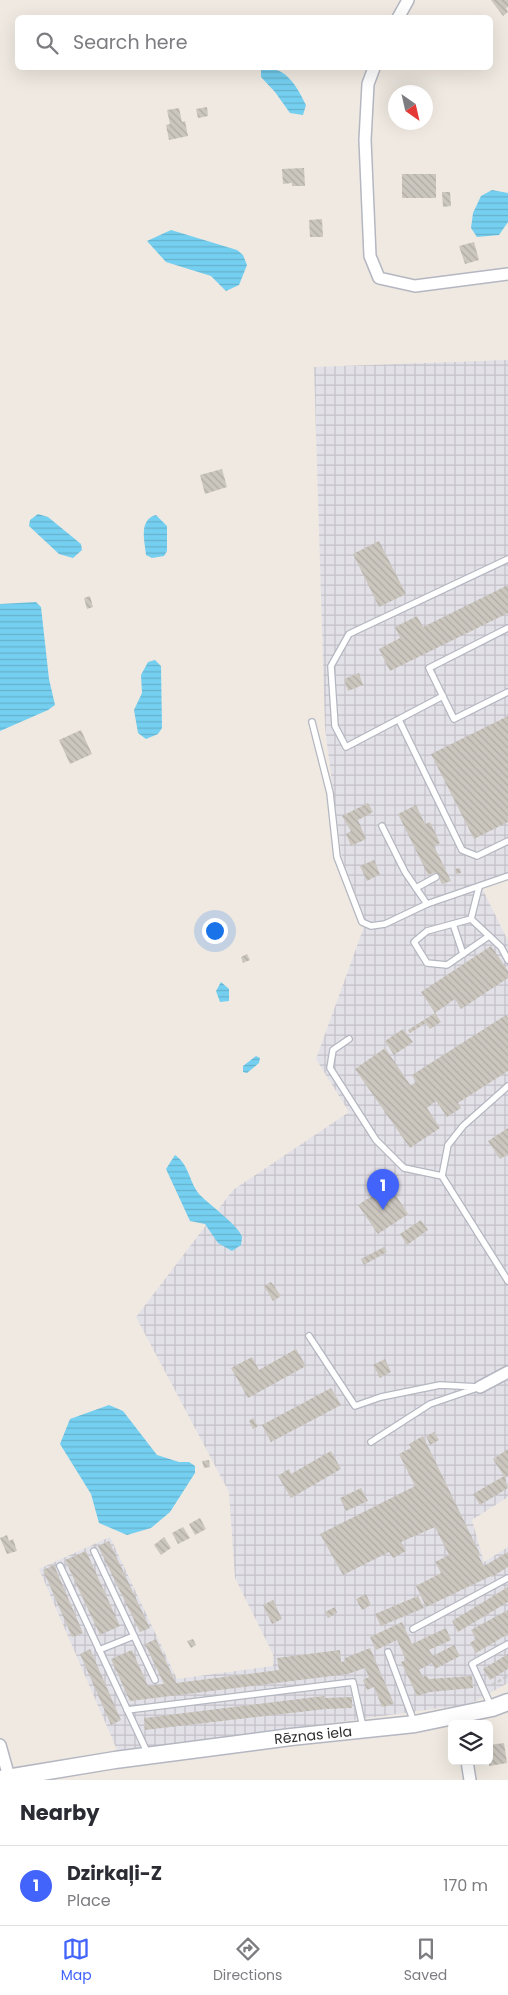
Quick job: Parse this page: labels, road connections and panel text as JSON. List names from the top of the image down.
{
  "streets": {
    "main road": ["Rēznas iela"]
  },
  "north": "bottom right",
  "page": {
    "search": "Search here",
    "pins": "1",
    "heading": "Nearby",
    "list": [
      {
        "mark": "1",
        "name": "Dzirkaļi-Z",
        "note": "Place",
        "value": "170 m"
      }
    ],
    "nav": ["Map", "Directions", "Saved"]
  }
}
